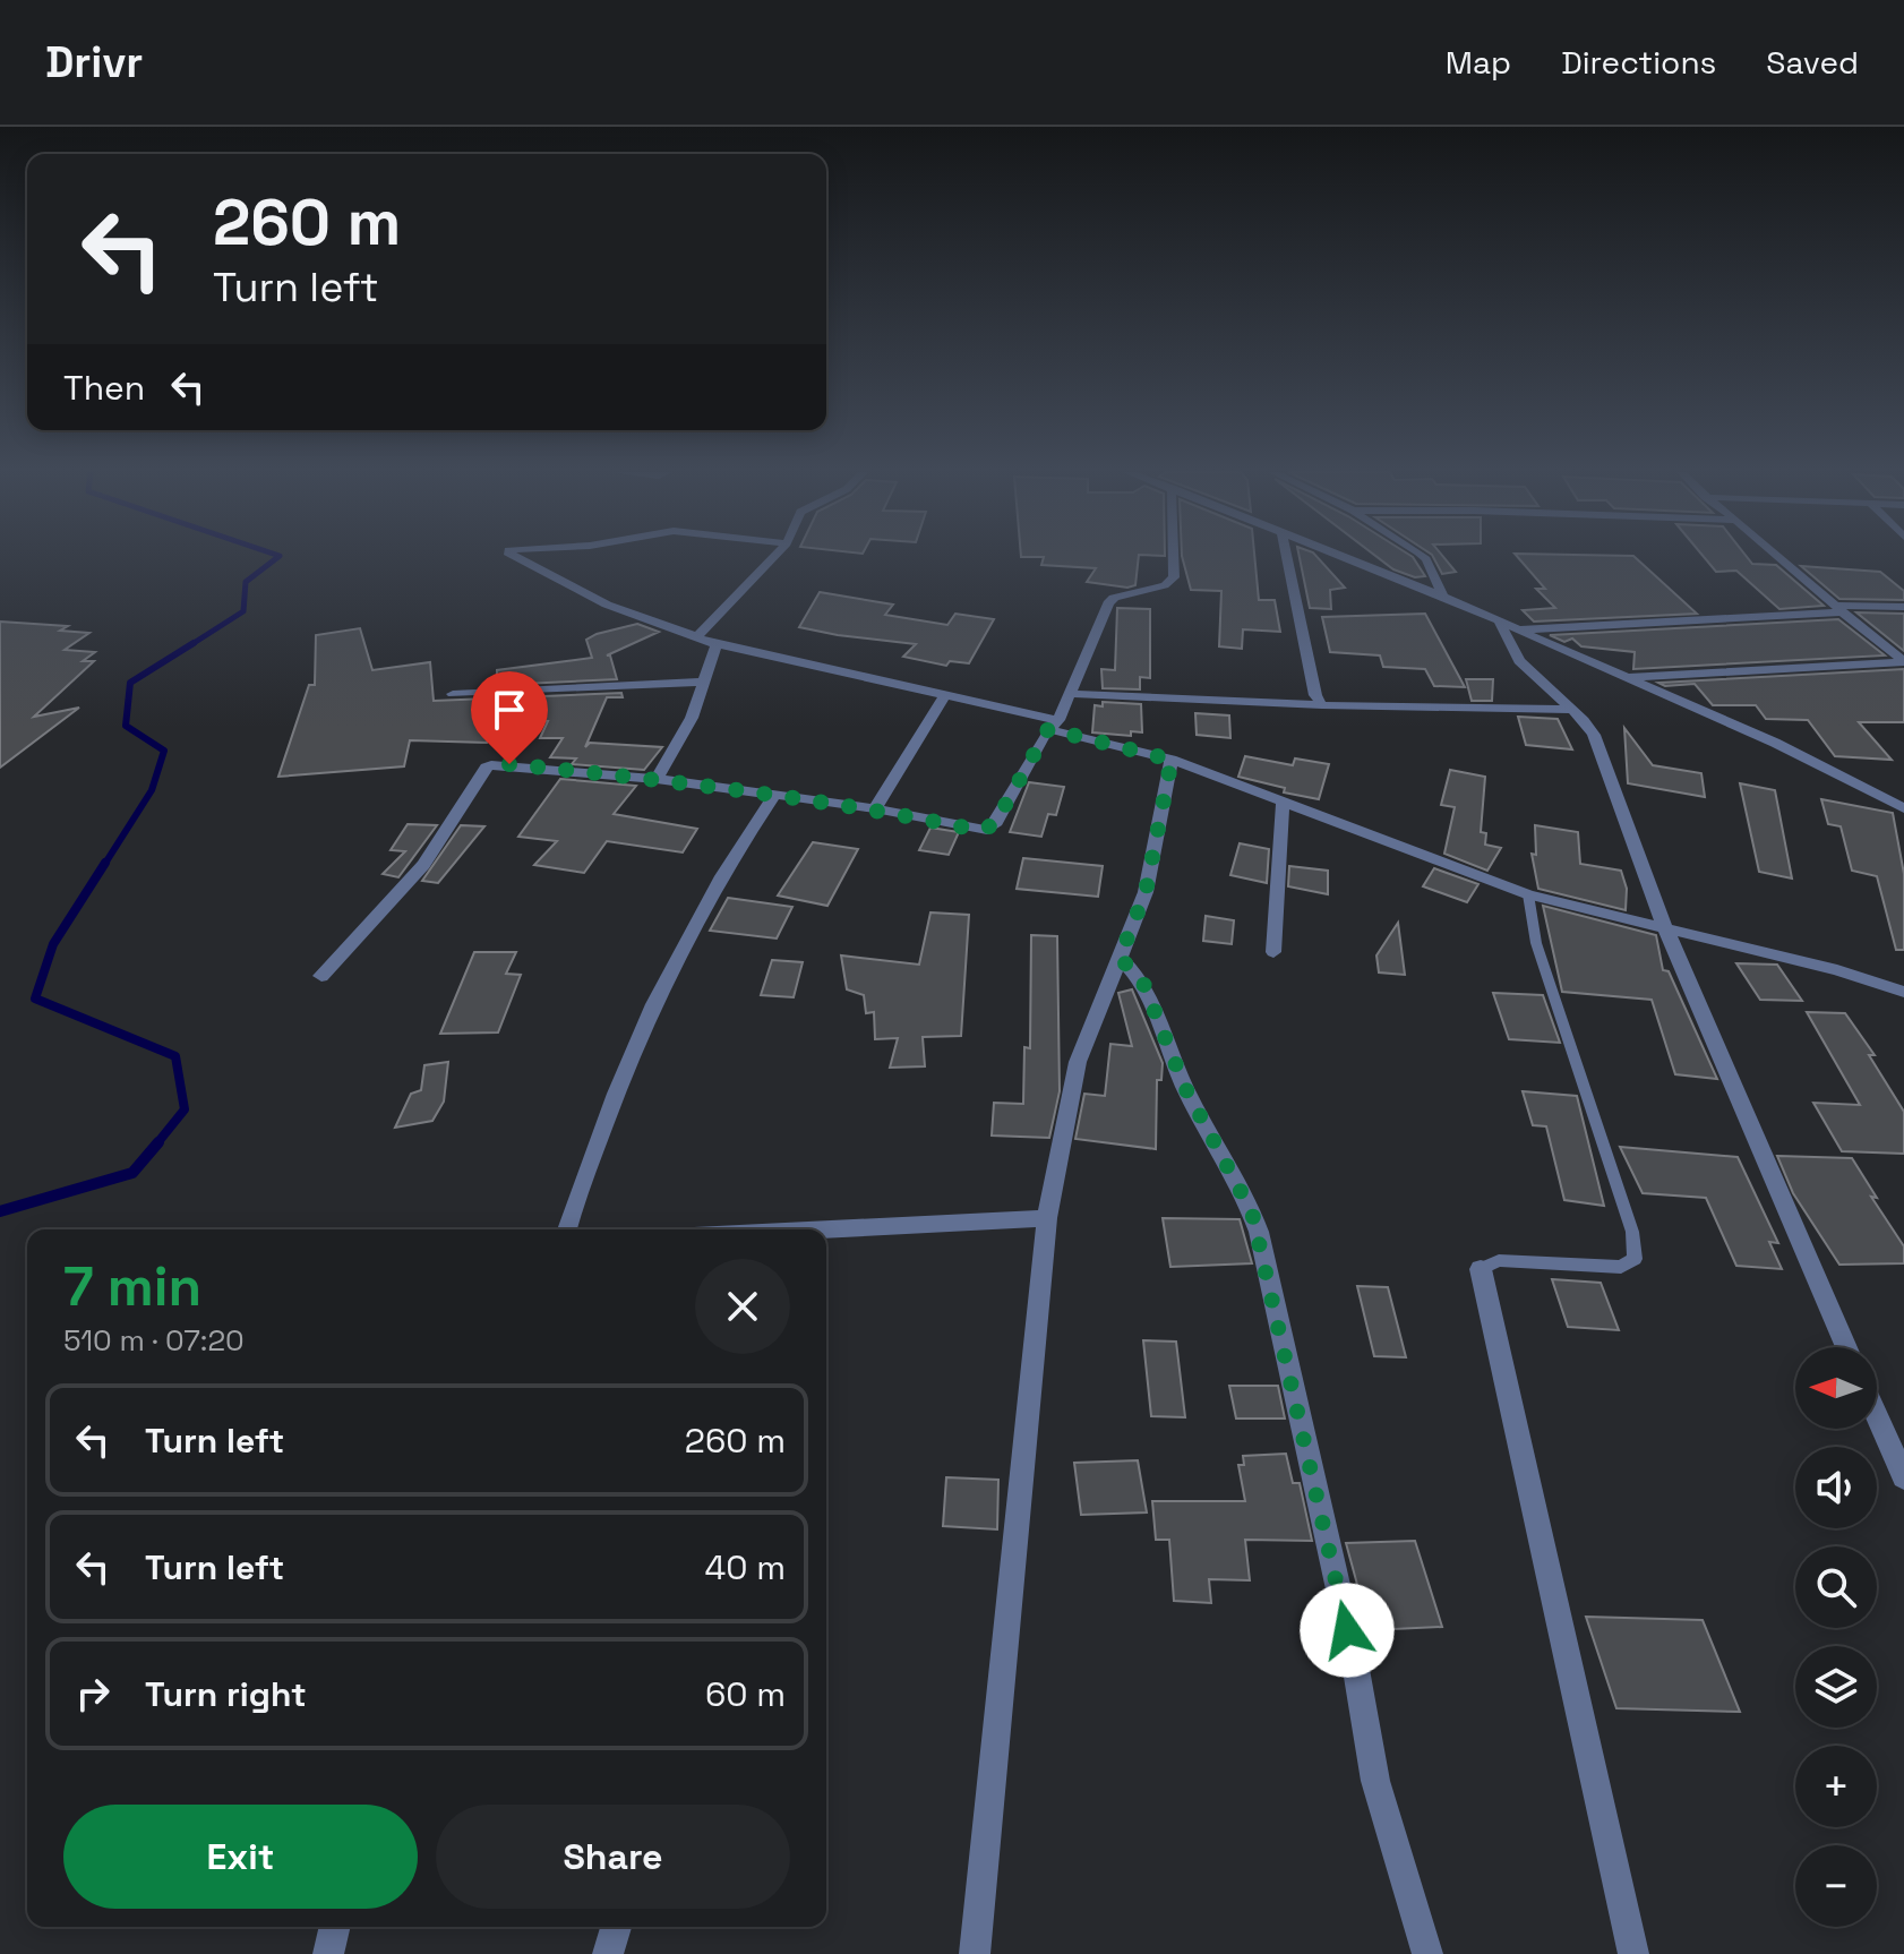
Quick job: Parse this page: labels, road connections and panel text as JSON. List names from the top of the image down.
{
  "north": "left",
  "page": {
    "header": "Drivr",
    "nav": ["Map", "Directions", "Saved"],
    "turn": ["260 m", "Turn left"],
    "then": "Then",
    "heading": ["7 min", "510 m · 07:20"],
    "map_buttons": ["+", "−"],
    "list": [
      {
        "name": "Turn left",
        "value": "260 m"
      },
      {
        "name": "Turn left",
        "value": "40 m"
      },
      {
        "name": "Turn right",
        "value": "60 m"
      }
    ],
    "buttons": ["Exit", "Share"]
  }
}
